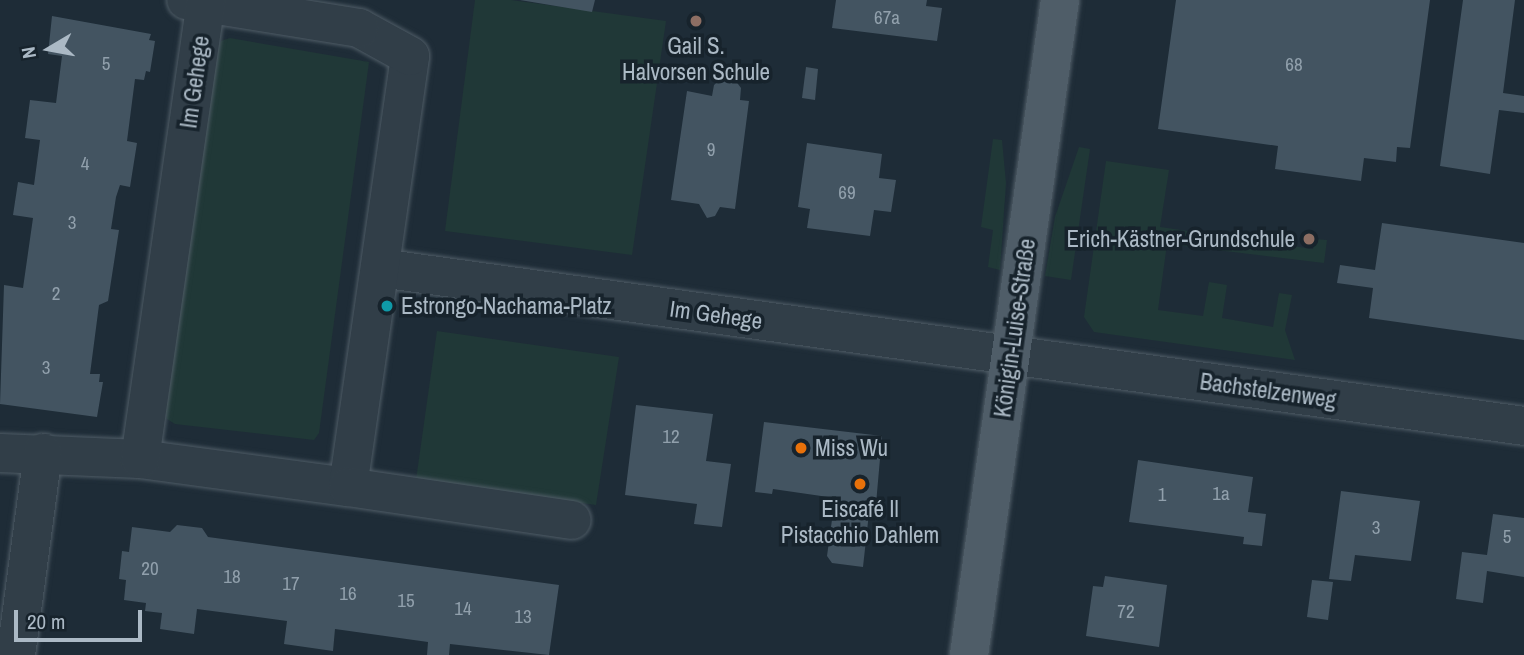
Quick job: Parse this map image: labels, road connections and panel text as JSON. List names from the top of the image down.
{
  "streets": {
    "main road": ["Königin-Luise-Straße"],
    "street": ["Im Gehege", "Bachstelzenweg"]
  },
  "crossings": [
    ["Im Gehege", "Königin-Luise-Straße"],
    ["Im Gehege", "Bachstelzenweg"],
    ["Königin-Luise-Straße", "Bachstelzenweg"]
  ],
  "places": [
    "Gail S. Halvorsen Schule",
    "Erich-Kästner-Grundschule",
    "Estrongo-Nachama-Platz",
    "Miss Wu",
    "Eiscafé Il Pistacchio Dahlem"
  ],
  "house_numbers": [
    "67a",
    "5",
    "68",
    "9",
    "4",
    "69",
    "3",
    "2",
    "3",
    "12",
    "1a",
    "1",
    "3",
    "5",
    "20",
    "18",
    "17",
    "16",
    "15",
    "14",
    "72",
    "13"
  ],
  "scale_bar": "20 m",
  "north": "left"
}
